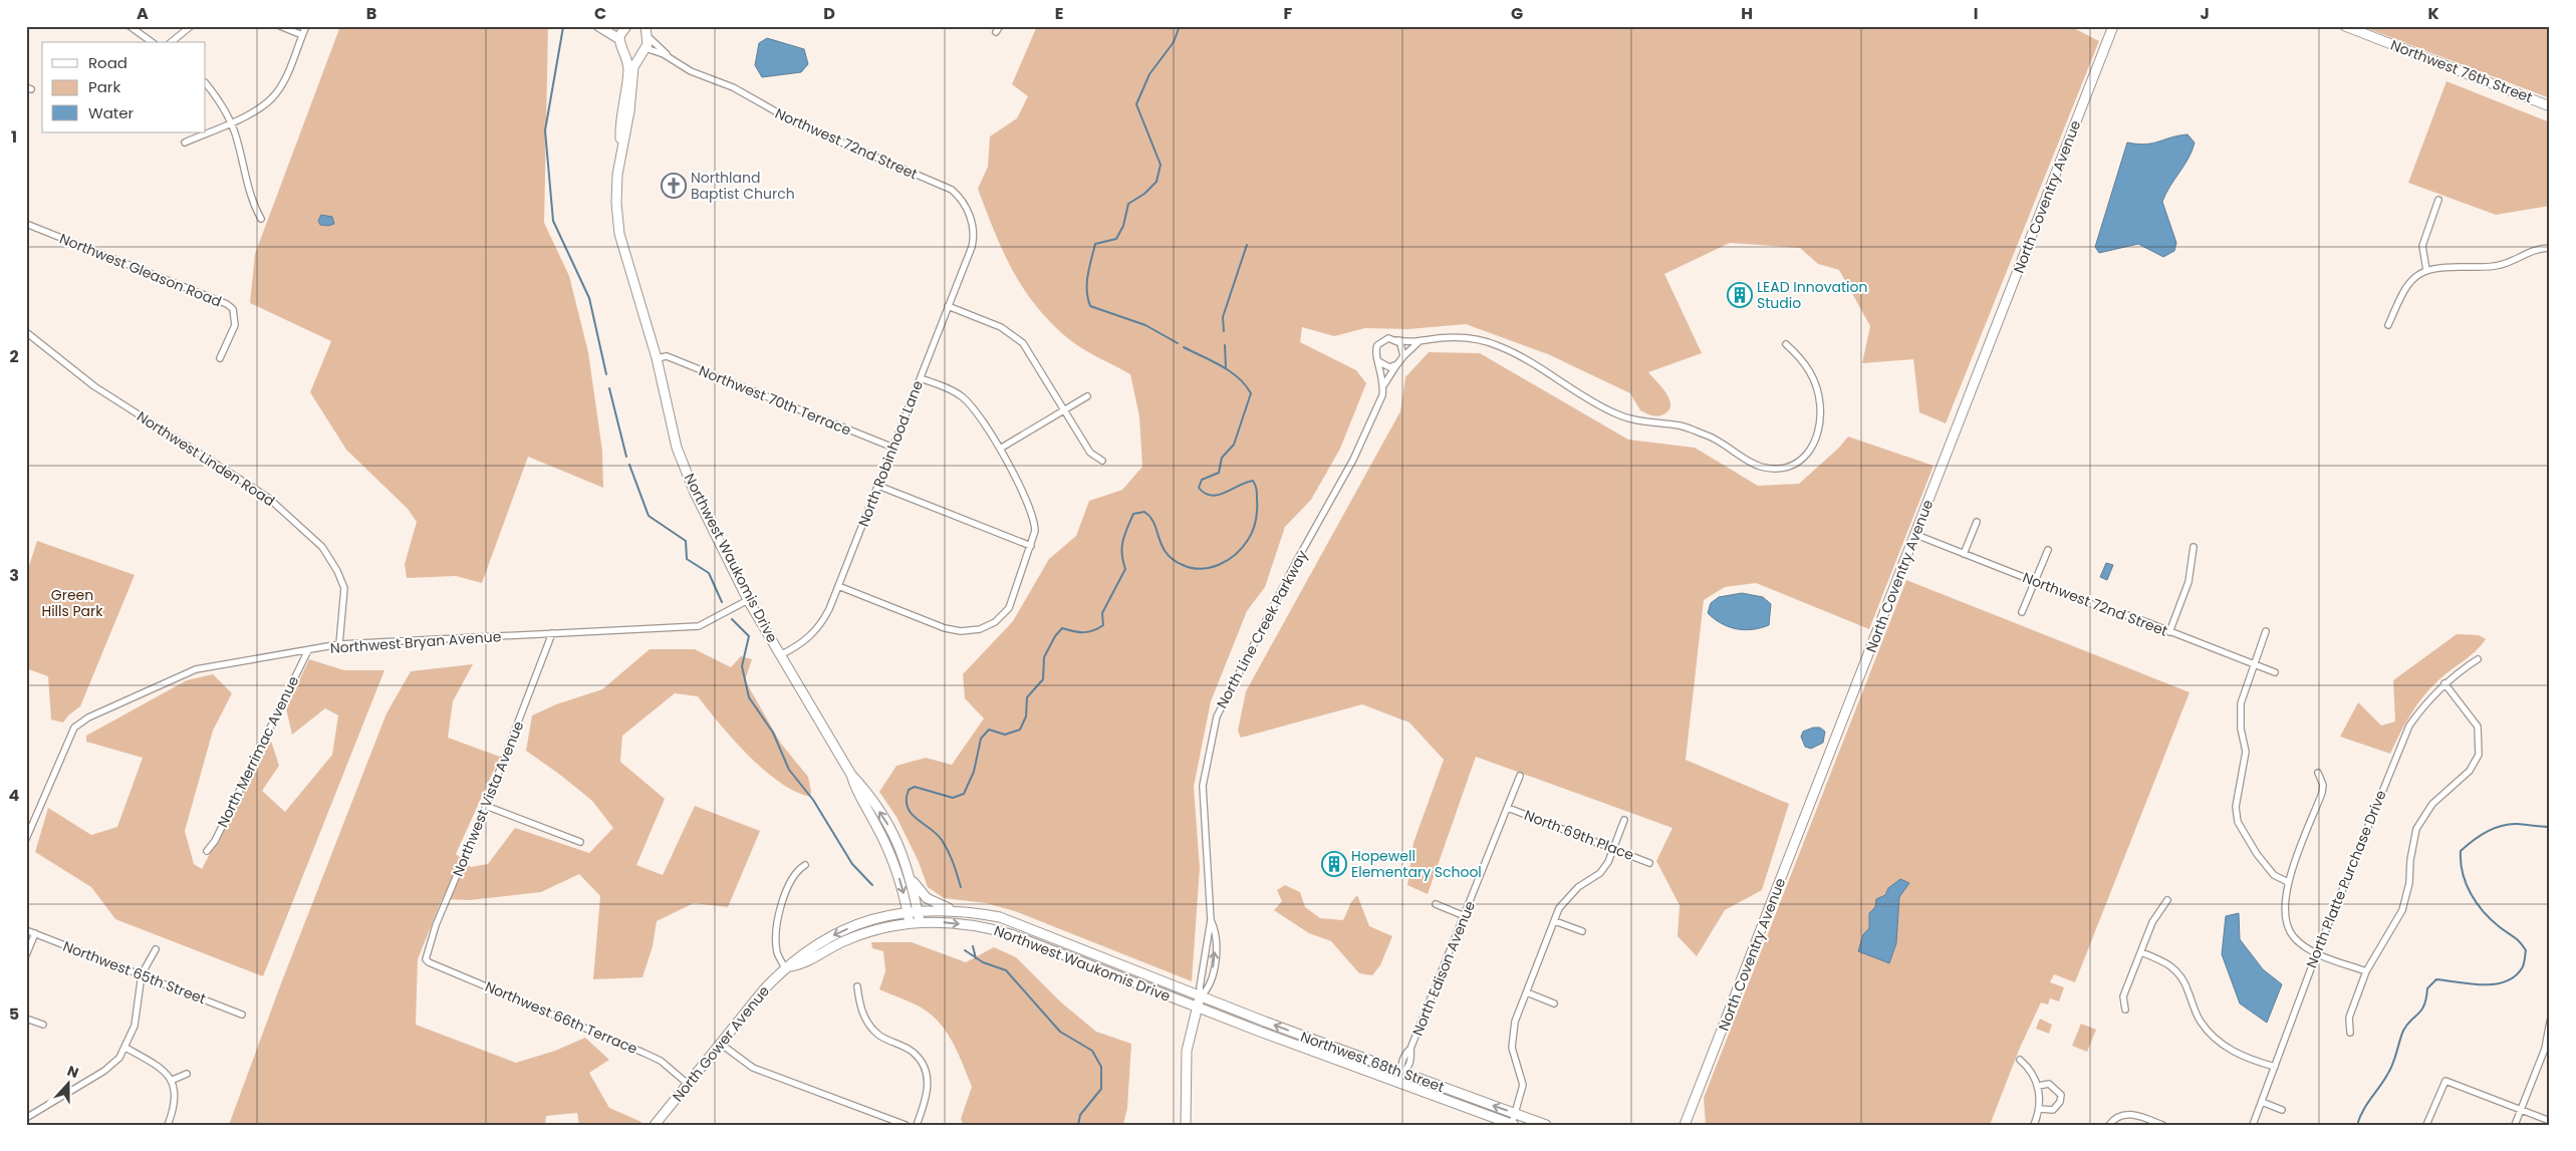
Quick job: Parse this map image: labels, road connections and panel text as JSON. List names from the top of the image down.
{
  "streets": {
    "main road": [
      "Northwest 76th Street",
      "North Coventry Avenue",
      "Northwest Waukomis Drive",
      "North Gower Avenue",
      "Northwest 68th Street"
    ],
    "street": [
      "Northwest 72nd Street",
      "Northwest Gleason Road",
      "Northwest 70th Terrace",
      "North Robinhood Lane",
      "Northwest Linden Road",
      "North Line Creek Parkway",
      "Northwest Bryan Avenue",
      "North Merrimac Avenue",
      "Northwest Vista Avenue",
      "North 69th Place",
      "North Platte Purchase Drive",
      "North Edison Avenue",
      "Northwest 65th Street",
      "Northwest 66th Terrace"
    ]
  },
  "crossings": [
    ["Northwest 72nd Street", "North Coventry Avenue"],
    ["Northwest 72nd Street", "North Robinhood Lane"],
    ["Northwest 72nd Street", "Northwest Waukomis Drive"],
    ["Northwest 70th Terrace", "North Robinhood Lane"],
    ["Northwest 70th Terrace", "Northwest Waukomis Drive"],
    ["North Robinhood Lane", "Northwest Waukomis Drive"],
    ["Northwest Linden Road", "Northwest Bryan Avenue"],
    ["Northwest Waukomis Drive", "North Line Creek Parkway"],
    ["Northwest Waukomis Drive", "Northwest Bryan Avenue"],
    ["Northwest Waukomis Drive", "North Gower Avenue"],
    ["Northwest Waukomis Drive", "Northwest 68th Street"],
    ["North Line Creek Parkway", "Northwest 68th Street"],
    ["Northwest Bryan Avenue", "North Merrimac Avenue"],
    ["Northwest Bryan Avenue", "Northwest Vista Avenue"],
    ["Northwest Vista Avenue", "Northwest 66th Terrace"],
    ["North 69th Place", "North Edison Avenue"],
    ["North Edison Avenue", "Northwest 68th Street"],
    ["Northwest 66th Terrace", "North Gower Avenue"]
  ],
  "parks": ["Green Hills Park"],
  "places": {
    "church": ["Northland Baptist Church"],
    "building": ["LEAD Innovation Studio", "Hopewell Elementary School"]
  },
  "legend": ["Road", "Park", "Water"],
  "north": "top",
  "grid": {
    "columns": [
      "A",
      "B",
      "C",
      "D",
      "E",
      "F",
      "G",
      "H",
      "I",
      "J",
      "K"
    ],
    "rows": [
      "1",
      "2",
      "3",
      "4",
      "5"
    ]
  }
}
